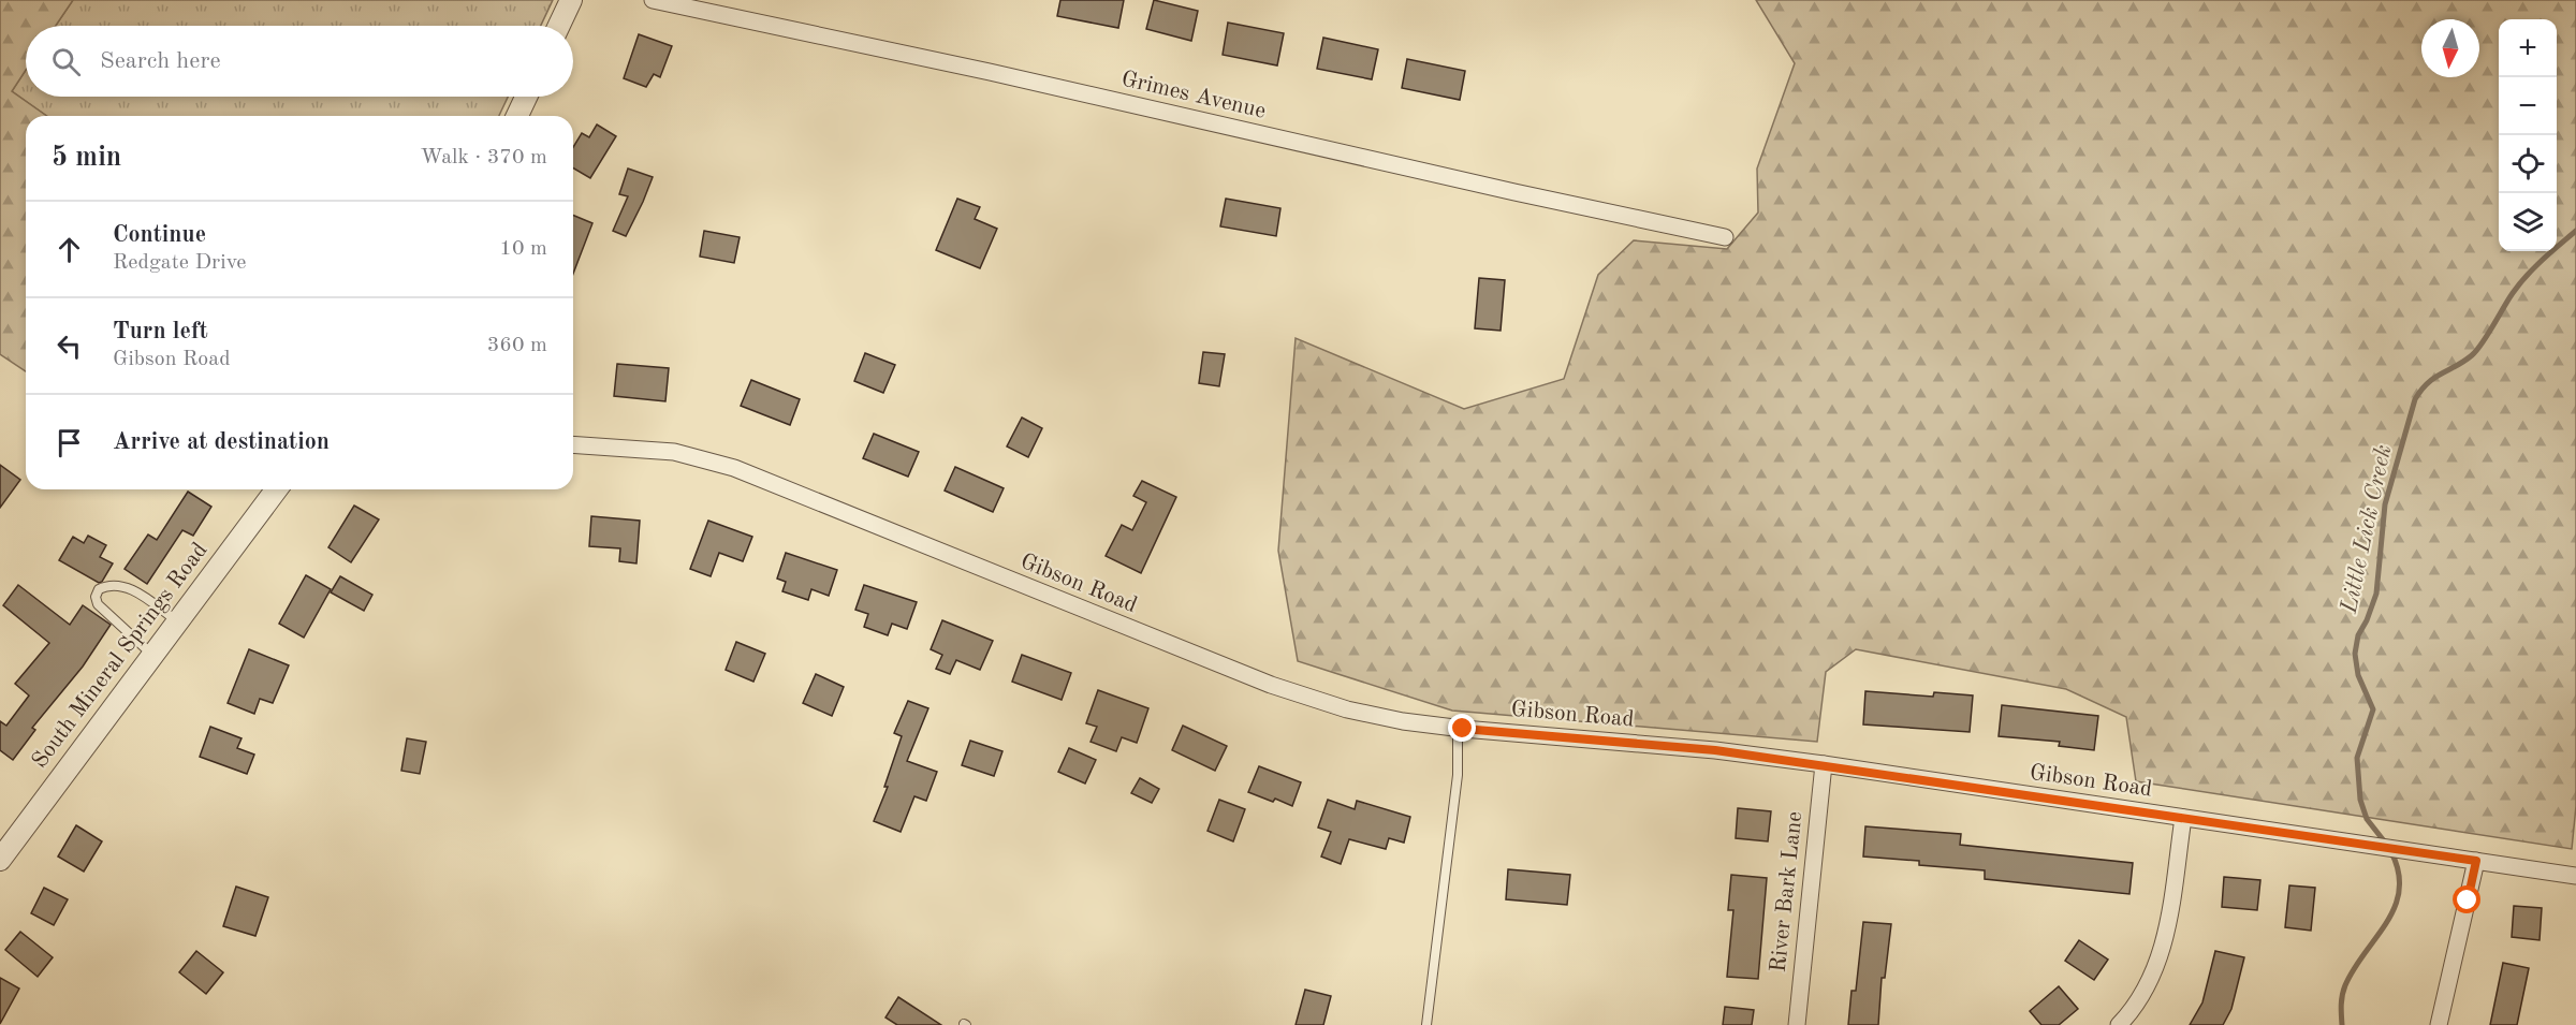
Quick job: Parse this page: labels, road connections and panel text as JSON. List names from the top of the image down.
{
  "streets": {
    "street": [
      "Grimes Avenue",
      "Gibson Road",
      "South Mineral Springs Road",
      "River Bark Lane"
    ]
  },
  "crossings": [
    ["Gibson Road", "River Bark Lane"]
  ],
  "water": ["Little Lick Creek"],
  "north": "bottom",
  "page": {
    "map_buttons": ["+", "−"],
    "search": "Search here",
    "heading": ["5 min", "Walk · 370 m"],
    "list": [
      ["Continue", "Redgate Drive", "10 m"],
      ["Turn left", "Gibson Road", "360 m"],
      "Arrive at destination"
    ]
  }
}
